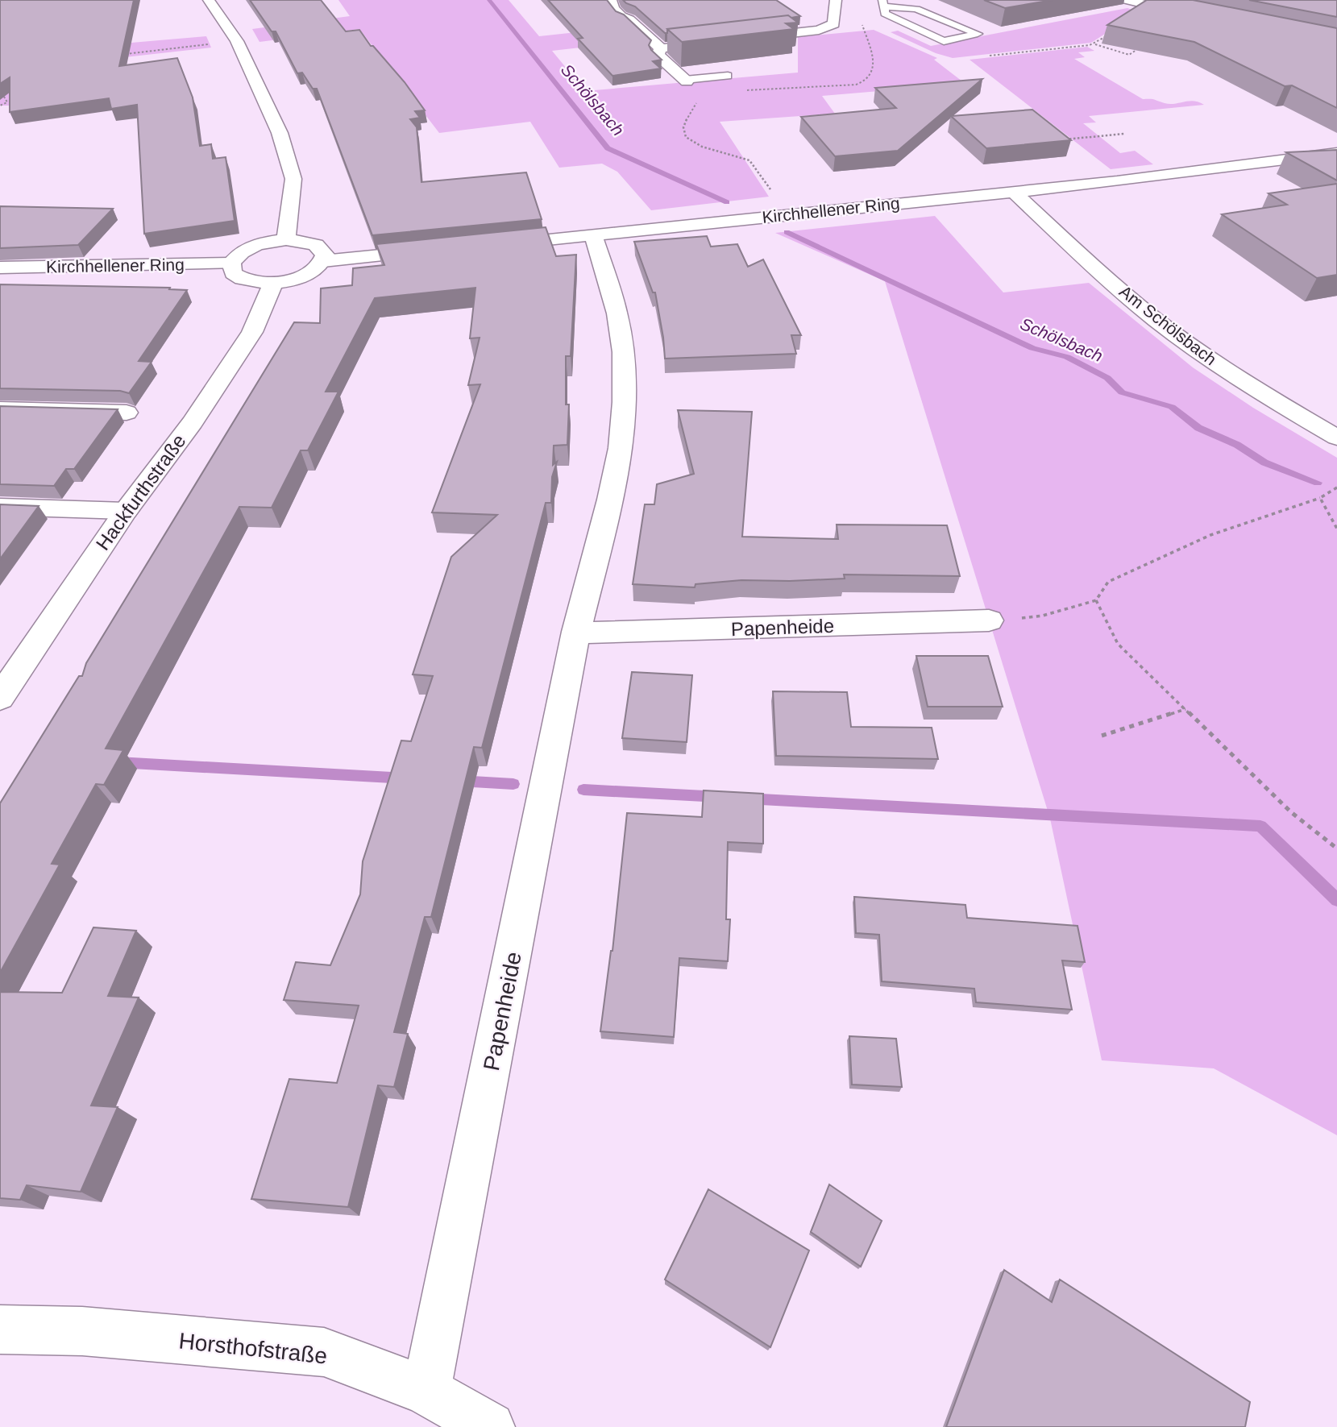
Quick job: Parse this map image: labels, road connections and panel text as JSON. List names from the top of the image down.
{
  "streets": {
    "street": [
      "Kirchhellener Ring",
      "Am Schölsbach",
      "Hackfurthstraße",
      "Papenheide",
      "Horsthofstraße"
    ]
  },
  "crossings": [
    ["Kirchhellener Ring", "Am Schölsbach"],
    ["Kirchhellener Ring", "Papenheide"],
    ["Papenheide", "Horsthofstraße"]
  ],
  "water": ["Schölsbach"]
}
